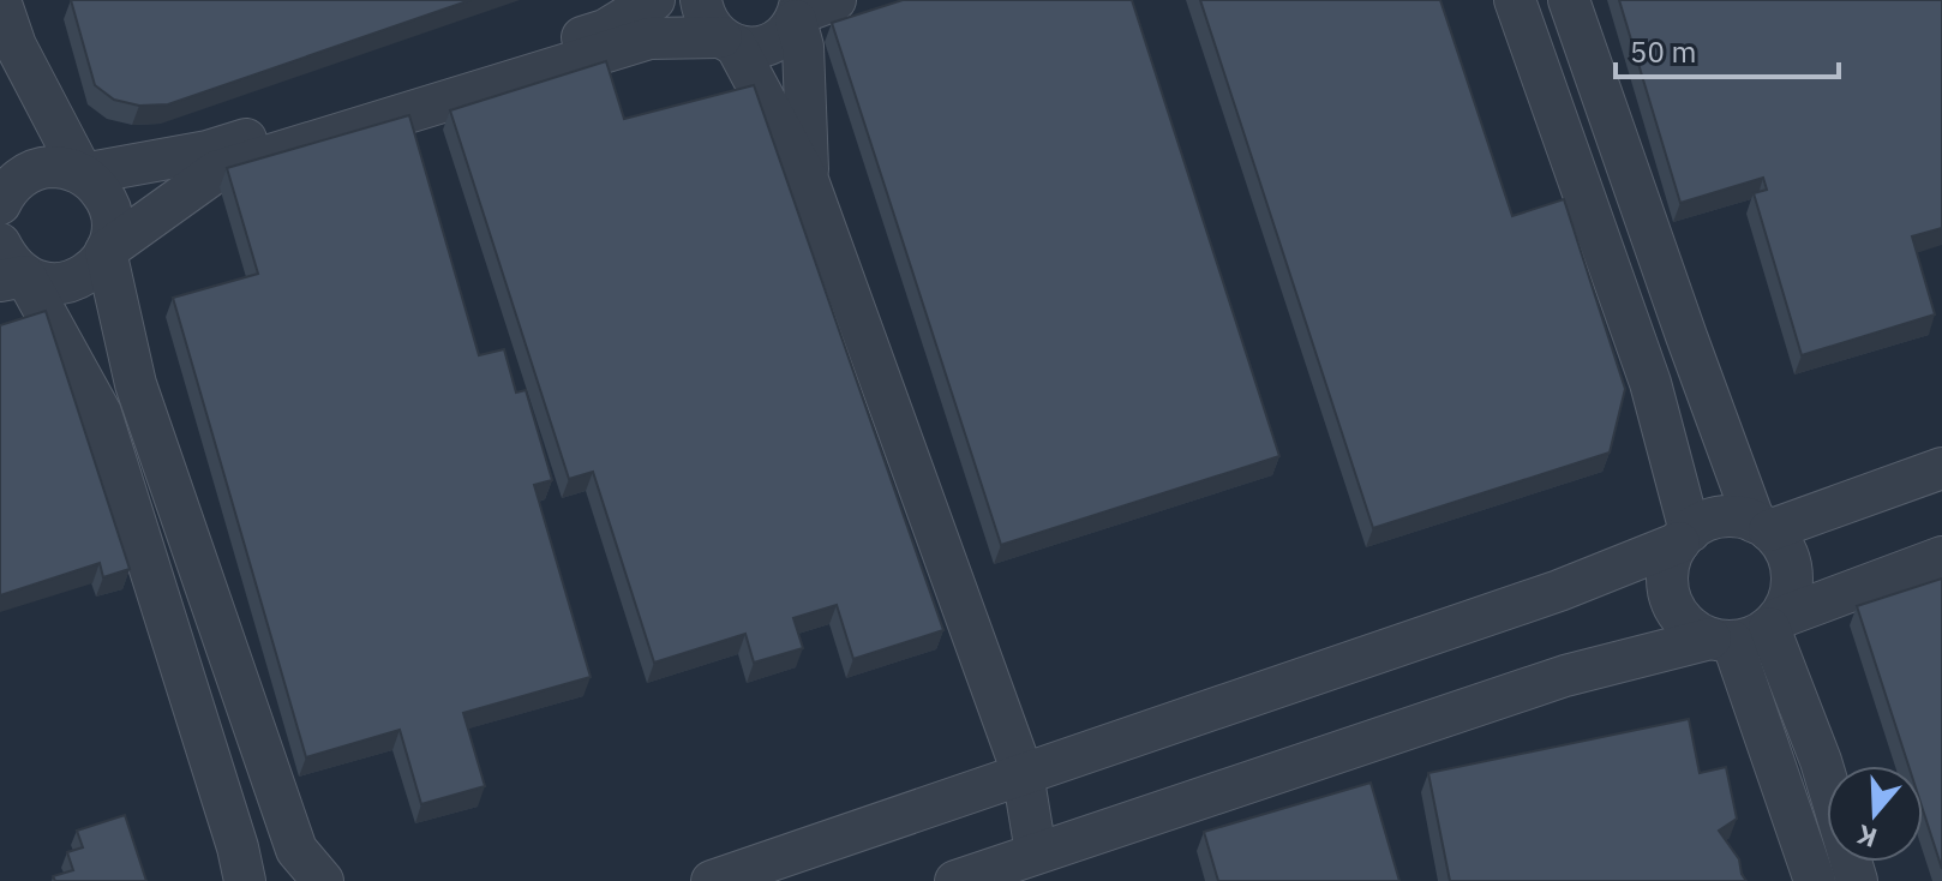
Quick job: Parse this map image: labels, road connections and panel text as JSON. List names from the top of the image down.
{
  "scale_bar": "50 m",
  "north": "bottom"
}
